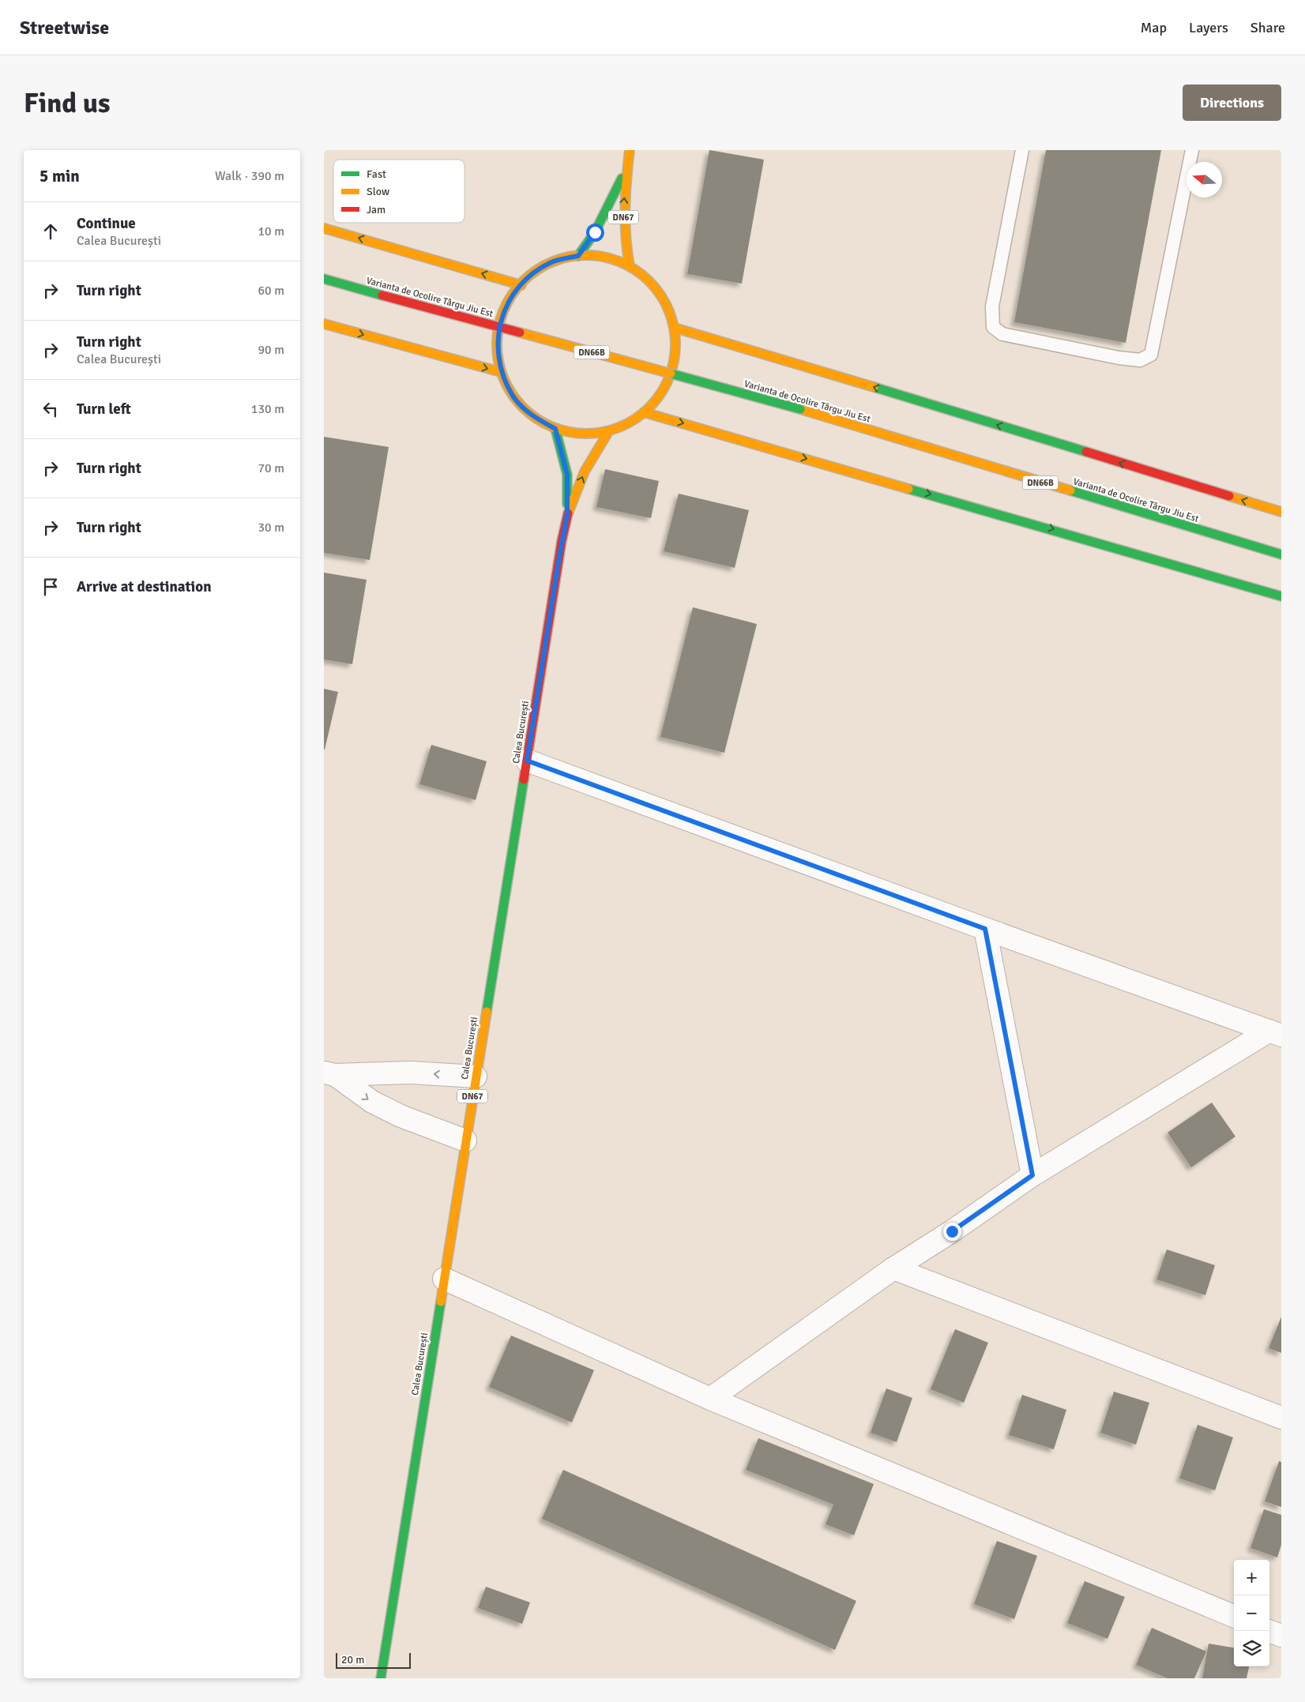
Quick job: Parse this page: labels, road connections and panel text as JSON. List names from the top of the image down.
{
  "streets": {
    "main road": [
      "DN67",
      "Varianta de Ocolire Târgu Jiu Est",
      "DN66B",
      "Calea București"
    ]
  },
  "legend": ["Fast", "Slow", "Jam"],
  "scale_bar": "20 m",
  "north": "left",
  "page": {
    "header": "Streetwise",
    "nav": ["Map", "Layers", "Share"],
    "buttons": "Directions",
    "title": "Find us",
    "heading": ["5 min", "Walk · 390 m"],
    "list": [
      ["Continue", "Calea București", "10 m"],
      ["Turn right", "60 m"],
      ["Turn right", "Calea București", "90 m"],
      ["Turn left", "130 m"],
      ["Turn right", "70 m"],
      ["Turn right", "30 m"],
      "Arrive at destination"
    ],
    "map_buttons": ["+", "−"],
    "scale": "20 m"
  }
}
